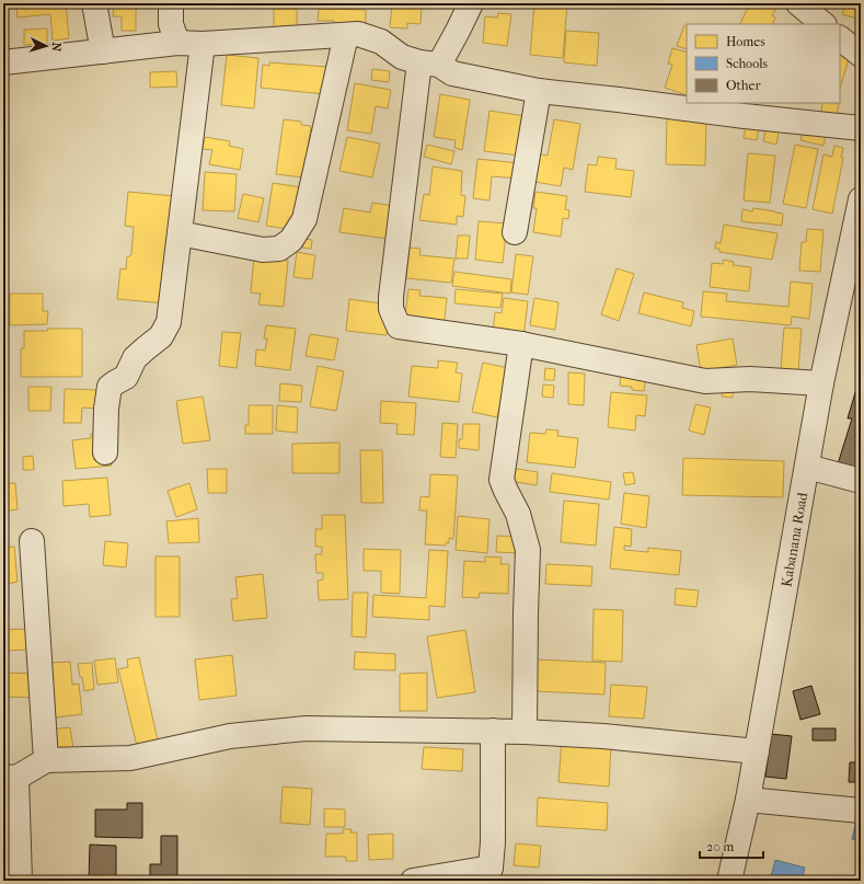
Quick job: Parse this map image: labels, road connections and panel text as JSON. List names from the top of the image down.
{
  "streets": {
    "street": ["Kabanana Road"]
  },
  "legend": ["Homes", "Schools", "Other"],
  "scale_bar": "20 m",
  "north": "right"
}
